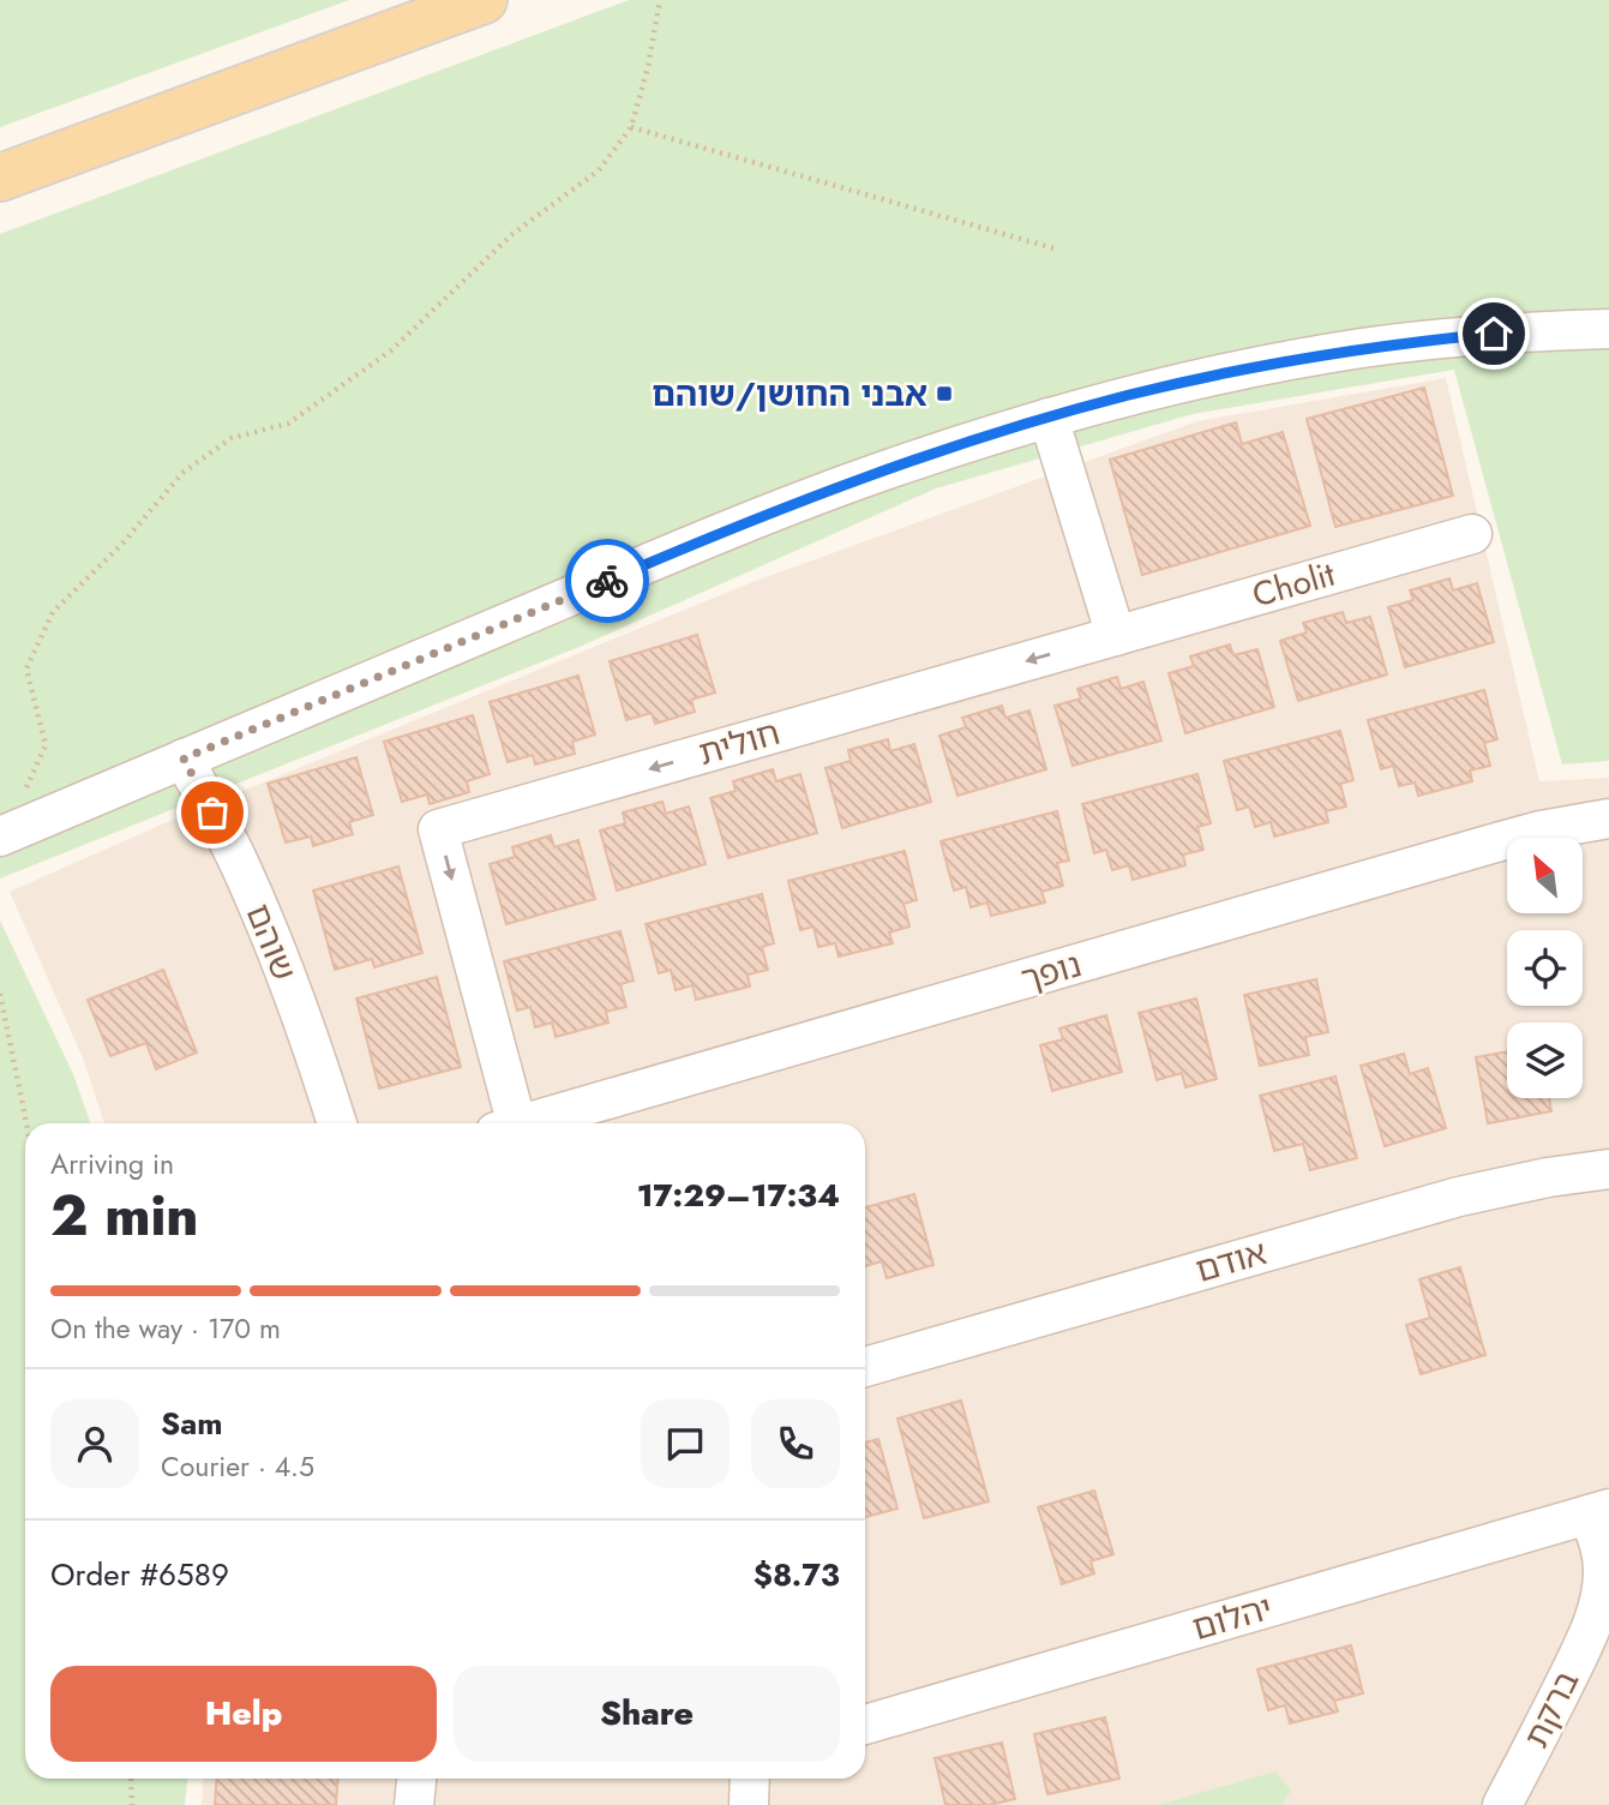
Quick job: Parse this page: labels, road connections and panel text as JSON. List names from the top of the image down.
{
  "streets": {
    "street": [
      "Cholit",
      "חולית",
      "שוהם",
      "נופך",
      "אודם",
      "יהלום",
      "ברקת"
    ]
  },
  "crossings": [
    ["Cholit", "חולית"],
    ["יהלום", "ברקת"]
  ],
  "places": {
    "transit": ["אבני החושן/שוהם"]
  },
  "north": "top left",
  "page": {
    "heading": ["2 min", "Arriving in", "17:29–17:34"],
    "panel": [
      "Sam",
      "Courier · 4.5",
      "Order #6589",
      "$8.73"
    ],
    "bar": "On the way · 170 m",
    "buttons": ["Help", "Share"]
  }
}
